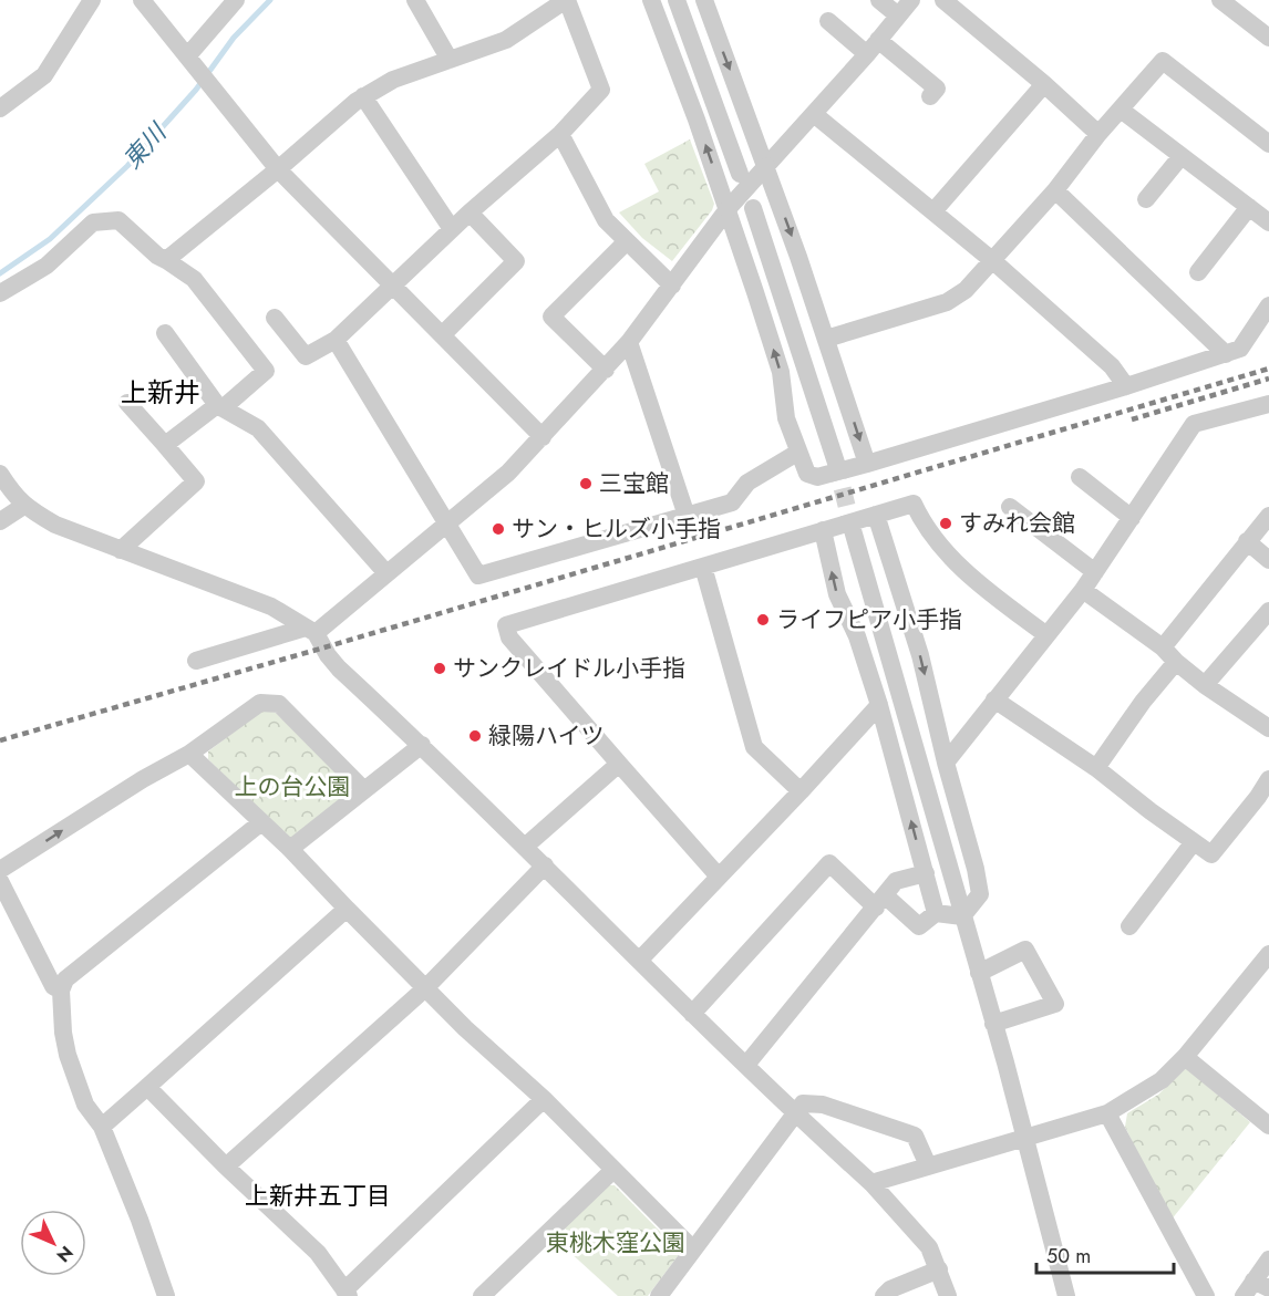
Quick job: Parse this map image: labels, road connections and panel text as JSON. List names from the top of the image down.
{
  "districts": ["上新井", "上新井五丁目"],
  "water": ["東川"],
  "parks": ["上の台公園", "東桃木窪公園"],
  "places": [
    "三宝館",
    "すみれ会館",
    "サン・ヒルズ小手指",
    "ライフピア小手指",
    "サンクレイドル小手指",
    "緑陽ハイツ"
  ],
  "scale_bar": "50 m",
  "north": "bottom right"
}
